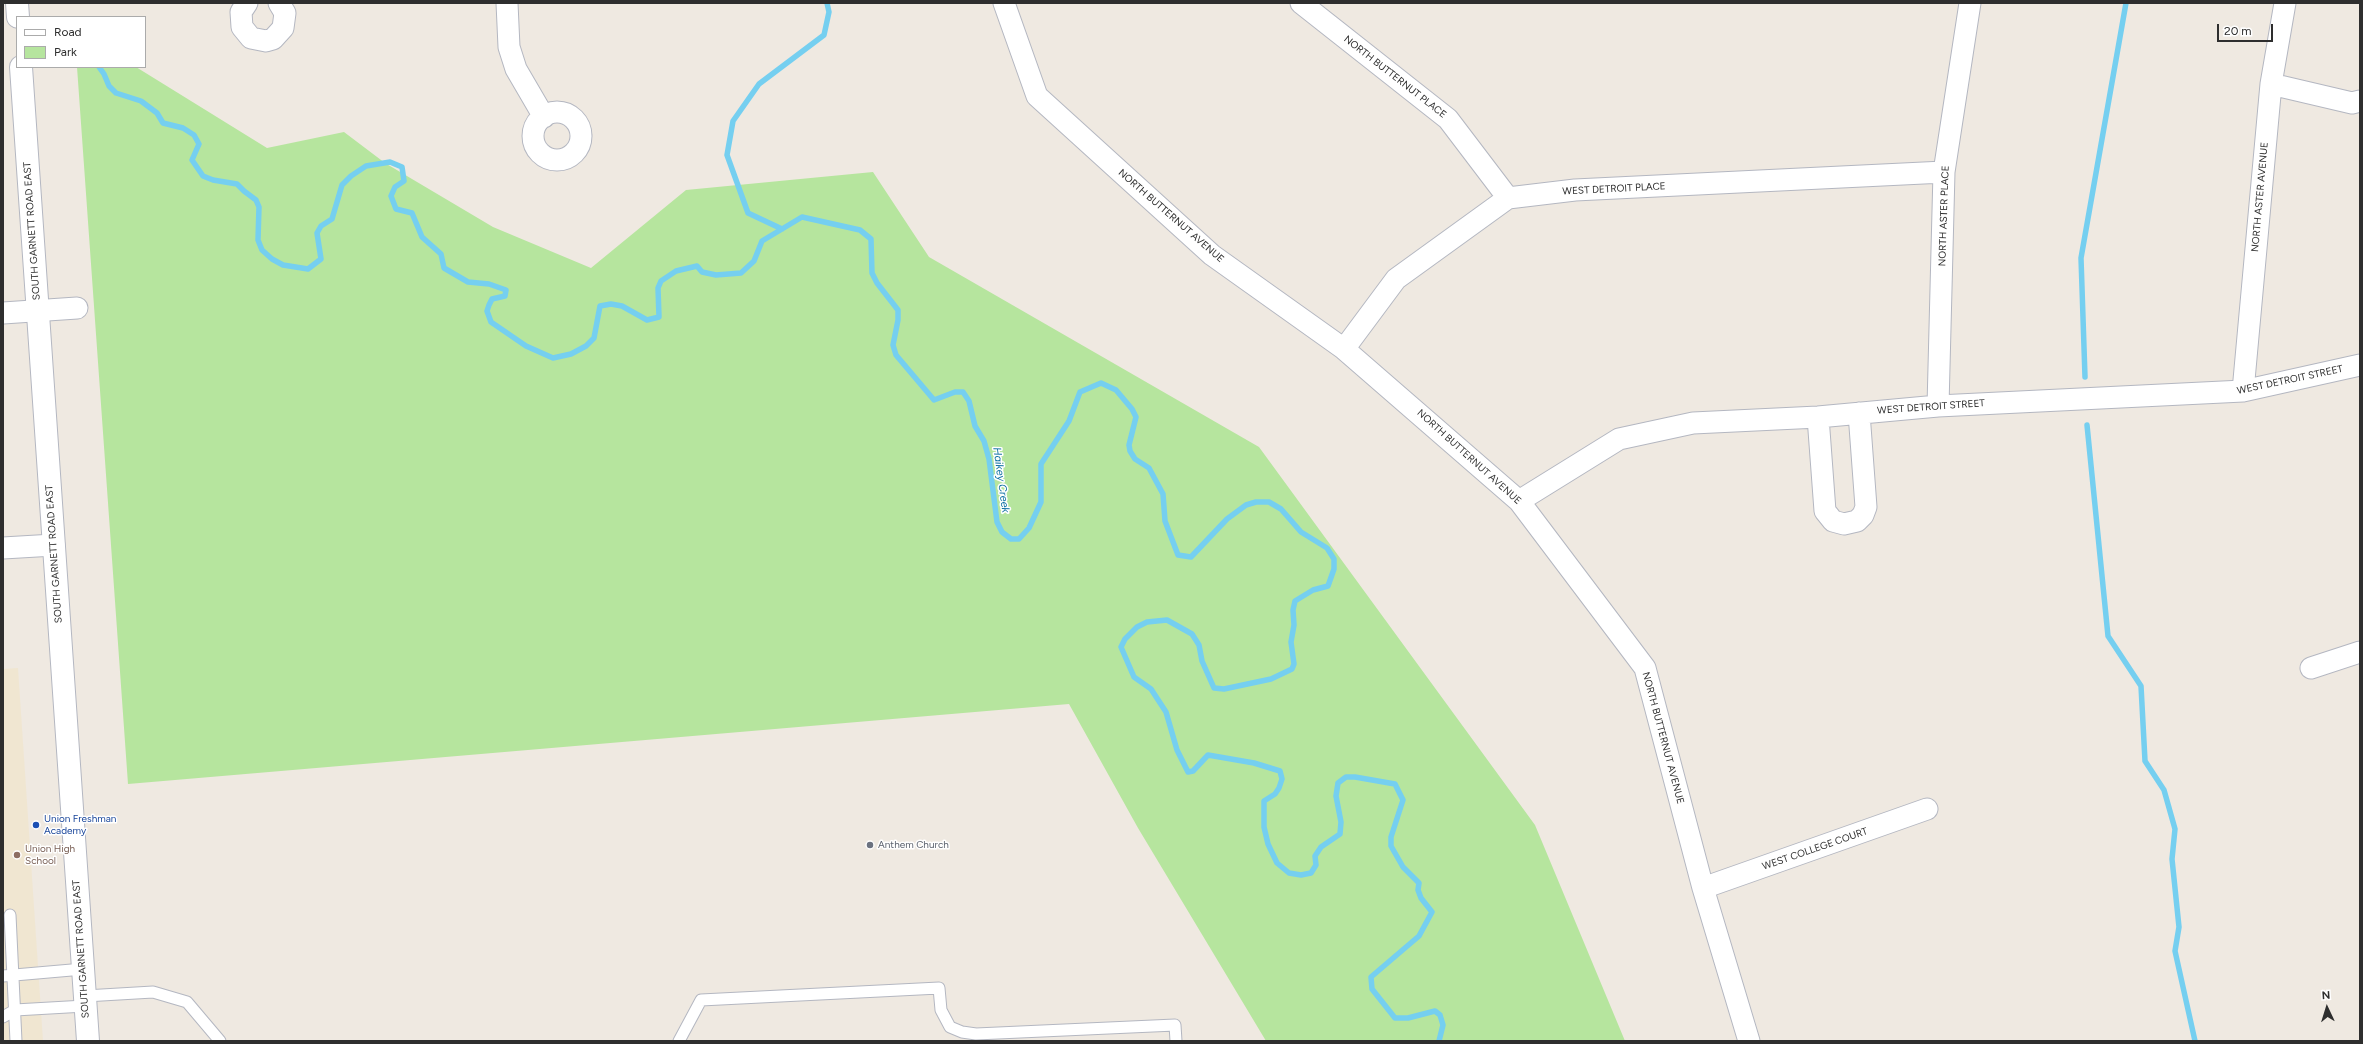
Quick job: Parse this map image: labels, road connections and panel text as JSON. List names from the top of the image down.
{
  "streets": {
    "main road": ["SOUTH GARNETT ROAD EAST"],
    "street": [
      "NORTH BUTTERNUT PLACE",
      "WEST DETROIT PLACE",
      "NORTH ASTER AVENUE",
      "NORTH BUTTERNUT AVENUE",
      "NORTH ASTER PLACE",
      "WEST DETROIT STREET",
      "WEST COLLEGE COURT"
    ]
  },
  "crossings": [
    ["NORTH BUTTERNUT PLACE", "WEST DETROIT PLACE"],
    ["WEST DETROIT PLACE", "NORTH BUTTERNUT AVENUE"],
    ["WEST DETROIT PLACE", "NORTH ASTER PLACE"],
    ["NORTH ASTER AVENUE", "WEST DETROIT STREET"],
    ["NORTH BUTTERNUT AVENUE", "WEST DETROIT STREET"],
    ["NORTH BUTTERNUT AVENUE", "WEST COLLEGE COURT"],
    ["NORTH ASTER PLACE", "WEST DETROIT STREET"]
  ],
  "water": ["Haikey Creek"],
  "places": ["Union Freshman Academy", "Anthem Church", "Union High School"],
  "legend": ["Road", "Park"],
  "scale_bar": "20 m",
  "north": "top"
}
